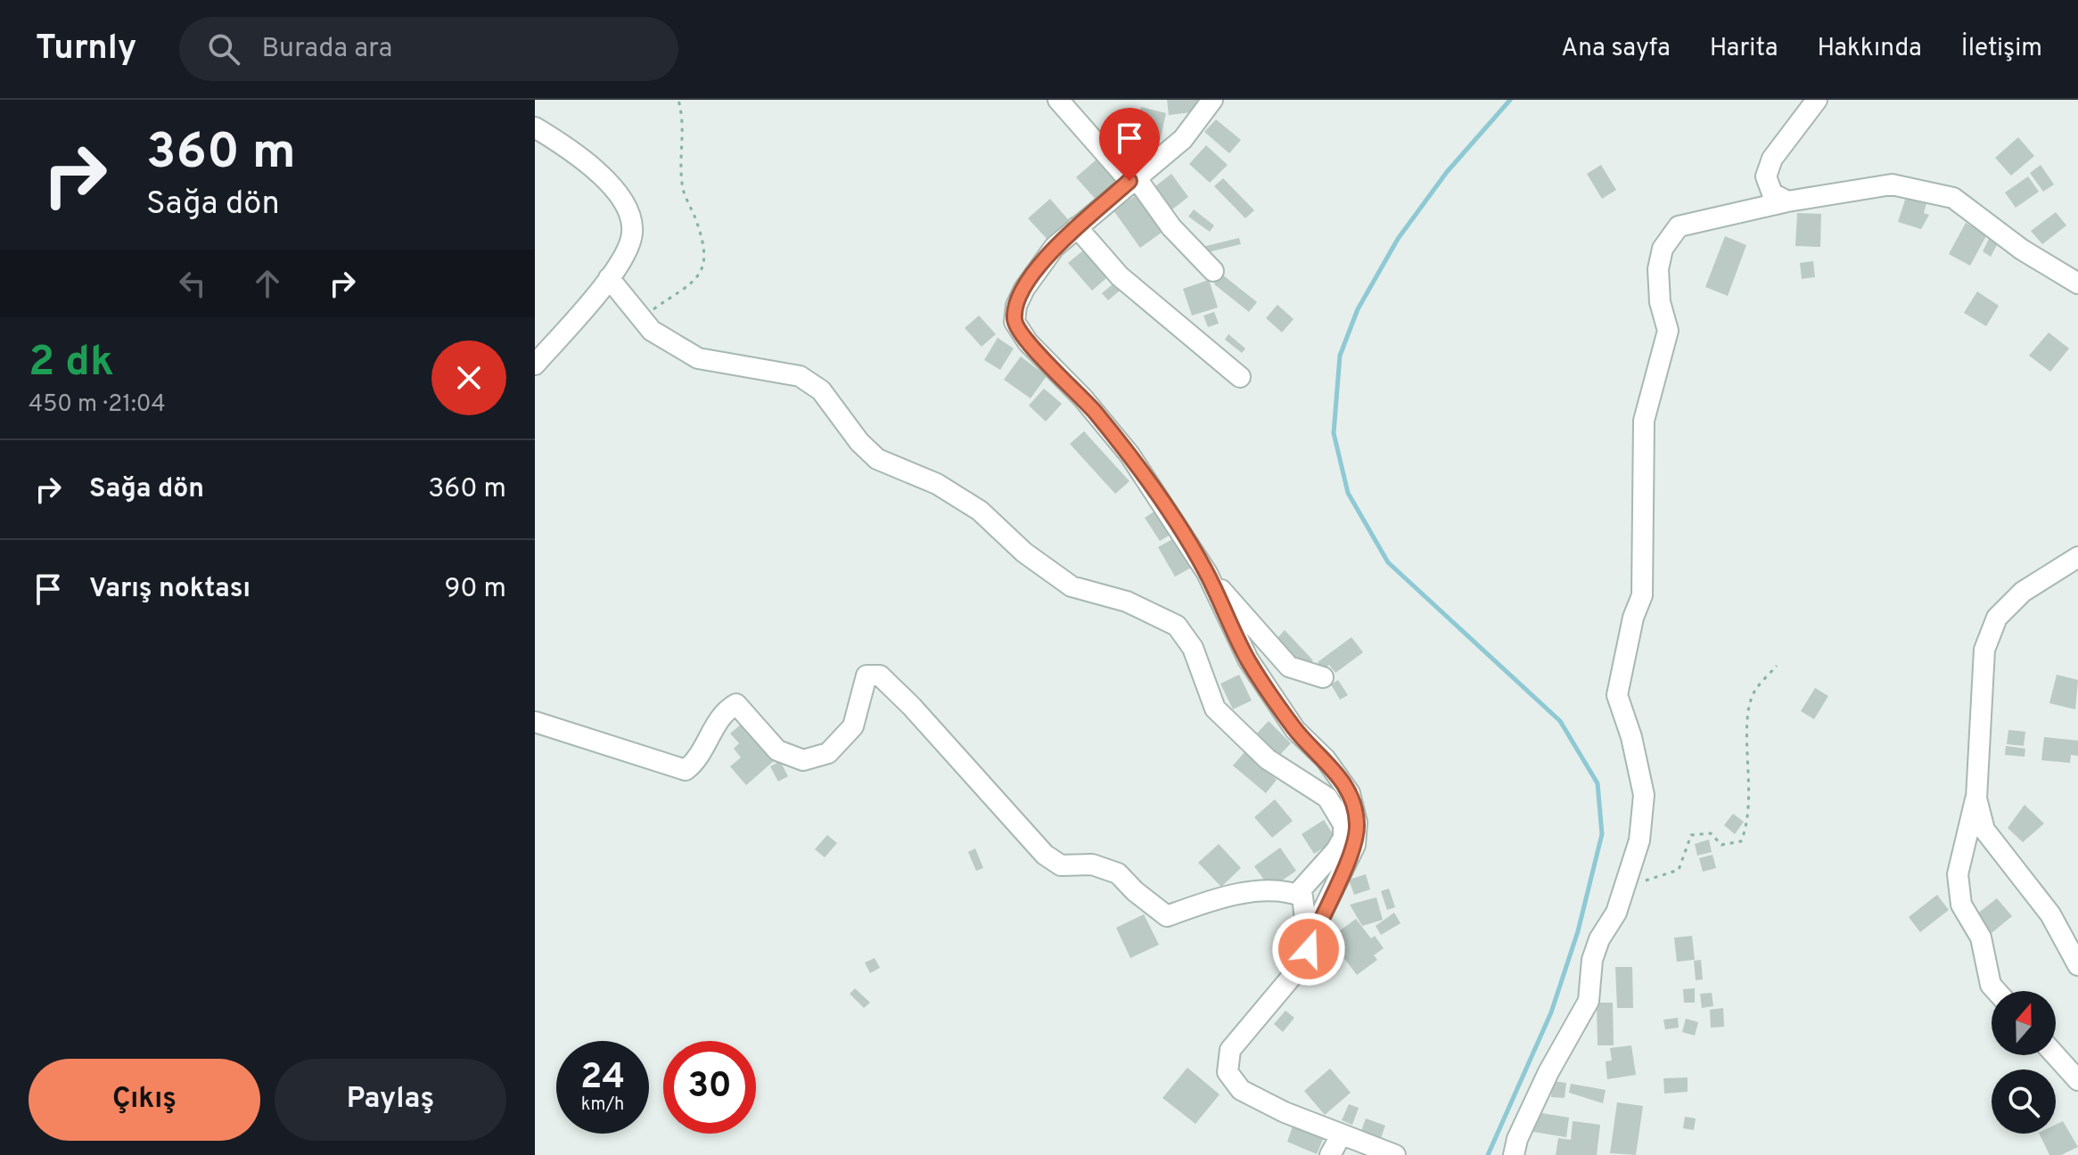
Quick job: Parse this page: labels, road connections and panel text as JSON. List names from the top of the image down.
{
  "north": "top",
  "page": {
    "header": "Turnly",
    "search": "Burada ara",
    "nav": [
      "Ana sayfa",
      "Harita",
      "Hakkında",
      "İletişim"
    ],
    "turn": ["360 m", "Sağa dön"],
    "heading": ["2 dk", "450 m · 21:04"],
    "list": [
      {
        "name": "Sağa dön",
        "value": "360 m"
      },
      {
        "name": "Varış noktası",
        "value": "90 m"
      }
    ],
    "speed": "24 km/h",
    "limit": "30",
    "buttons": ["Çıkış", "Paylaş"]
  }
}
